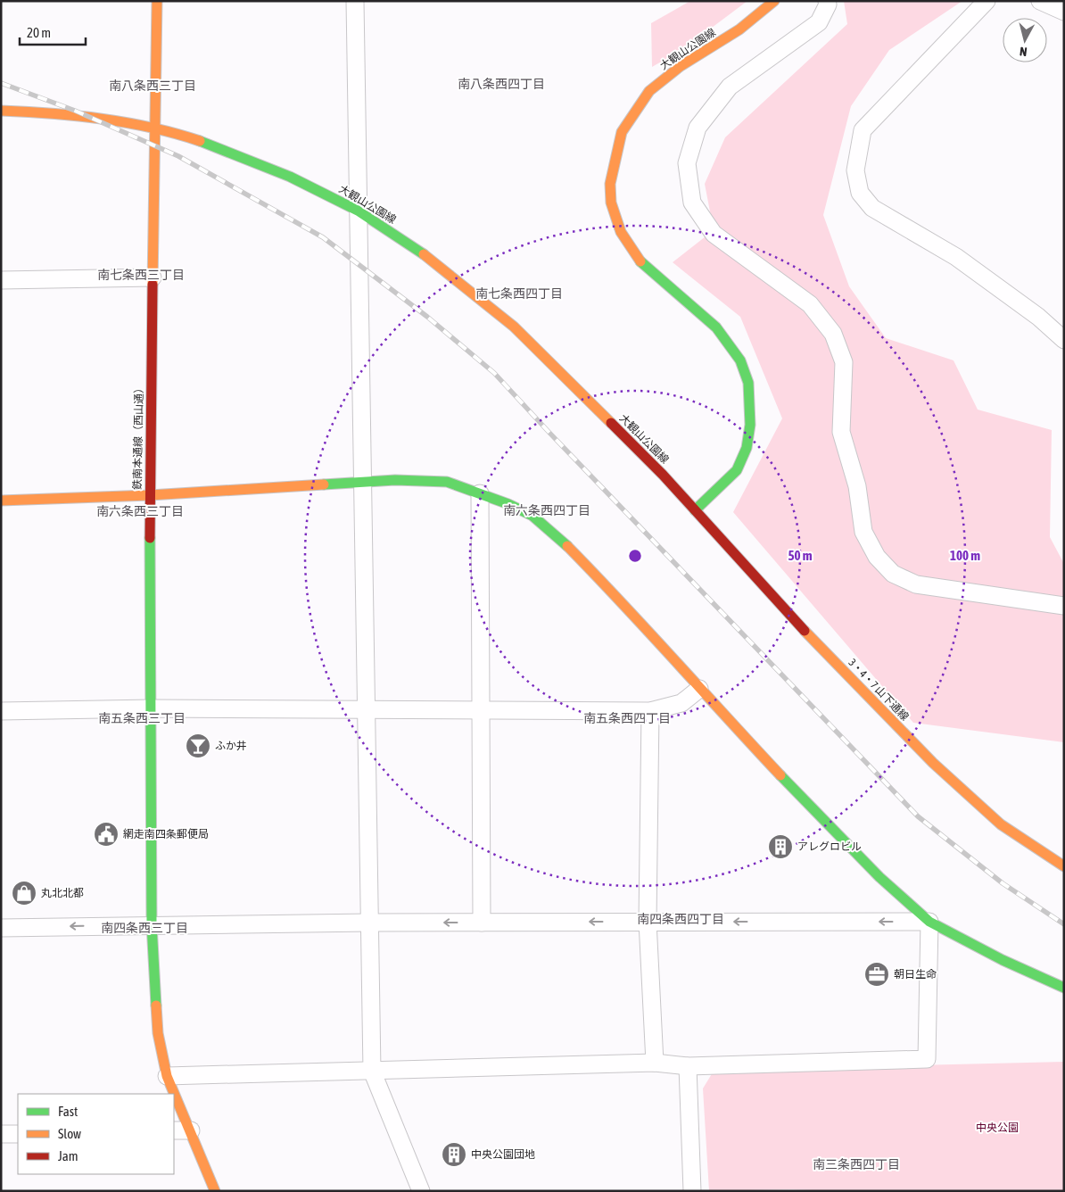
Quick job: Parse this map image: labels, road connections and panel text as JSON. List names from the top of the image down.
{
  "streets": {
    "street": ["大観山公園線", "鉄南本通線（西山通）", "3・4・7 山下通線"]
  },
  "crossings": [
    ["大観山公園線", "鉄南本通線（西山通）"],
    ["大観山公園線", "3・4・7 山下通線"]
  ],
  "districts": [
    "南八条西四丁目",
    "南八条西三丁目",
    "南七条西三丁目",
    "南七条西四丁目",
    "南六条西四丁目",
    "南六条西三丁目",
    "南五条西三丁目",
    "南五条西四丁目",
    "南四条西四丁目",
    "南四条西三丁目",
    "南三条西四丁目"
  ],
  "parks": ["中央公園"],
  "places": {
    "bar": ["ふか井"],
    "public building": ["網走南四条郵便局"],
    "building": ["アレグロビル", "中央公園団地"],
    "shop": ["丸北北都"],
    "office": ["朝日生命"]
  },
  "legend": ["Fast", "Slow", "Jam"],
  "scale_bar": "20 m",
  "north": "bottom",
  "rings": ["50 m", "100 m"]
}
